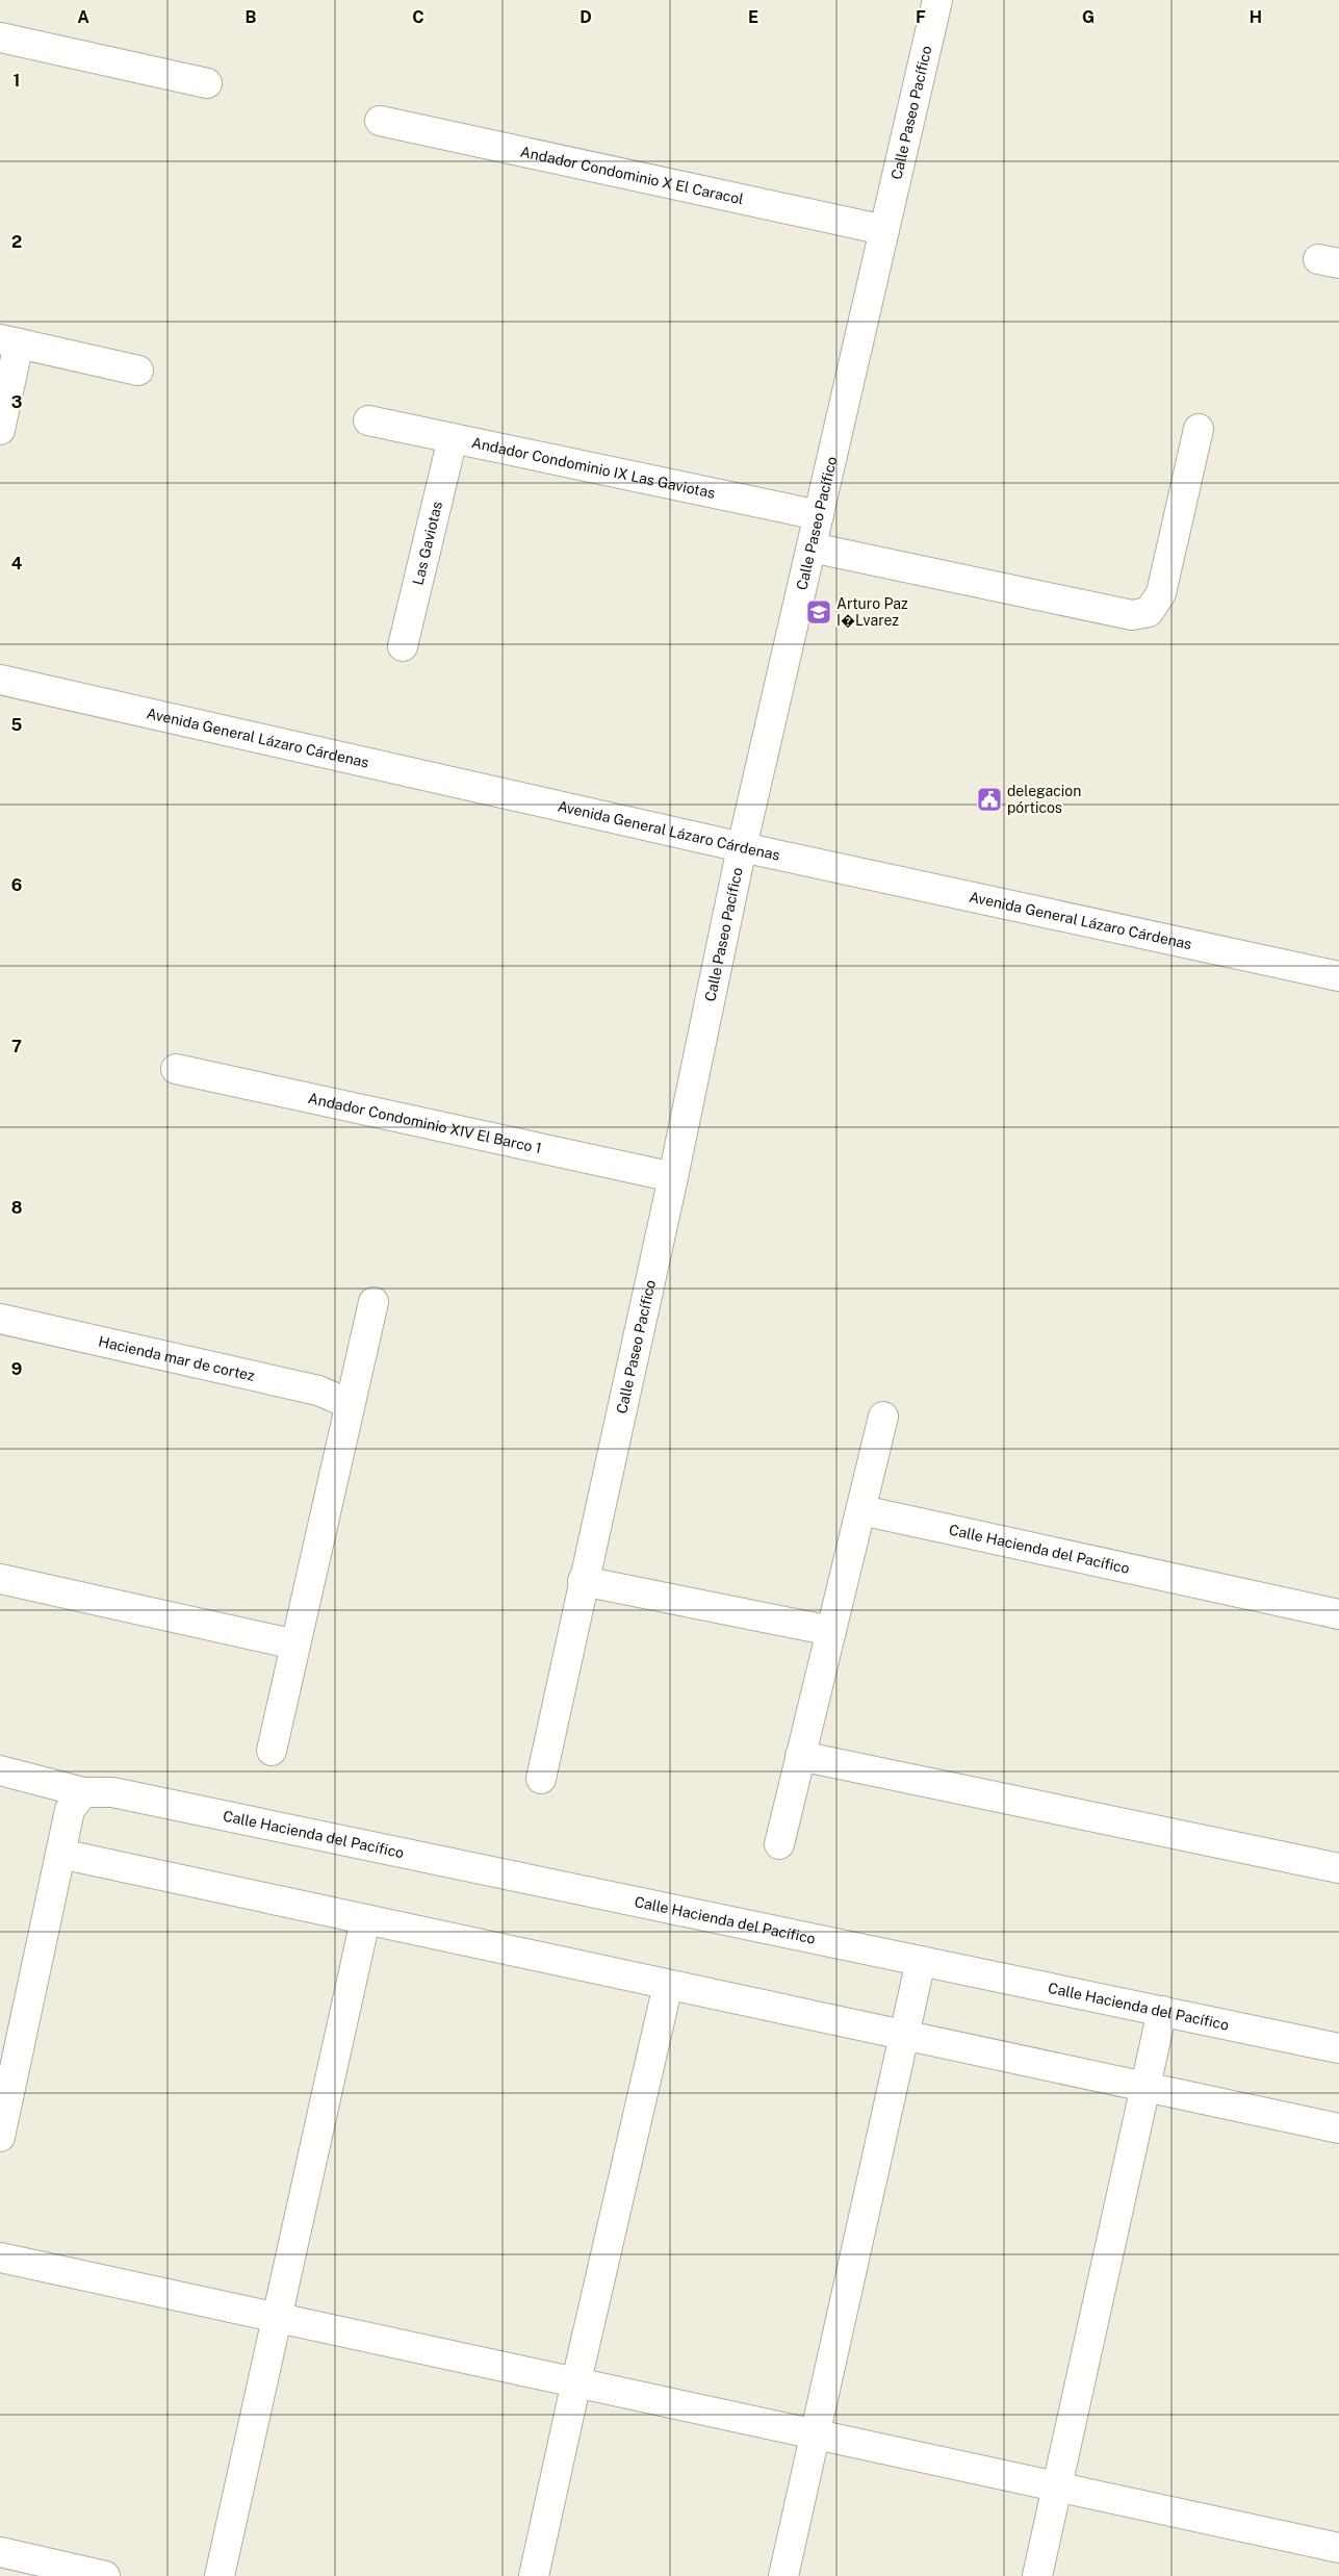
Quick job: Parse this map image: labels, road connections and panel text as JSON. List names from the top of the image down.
{
  "streets": {
    "street": [
      "Calle Paseo Pacífico",
      "Andador Condominio X El Caracol",
      "Andador Condominio IX Las Gaviotas",
      "Las Gaviotas",
      "Avenida General Lázaro Cárdenas",
      "Andador Condominio XIV El Barco 1",
      "Hacienda mar de cortez",
      "Calle Hacienda del Pacífico"
    ]
  },
  "crossings": [
    ["Calle Paseo Pacífico", "Andador Condominio X El Caracol"],
    ["Calle Paseo Pacífico", "Andador Condominio IX Las Gaviotas"],
    ["Calle Paseo Pacífico", "Avenida General Lázaro Cárdenas"],
    ["Calle Paseo Pacífico", "Andador Condominio XIV El Barco 1"],
    ["Andador Condominio IX Las Gaviotas", "Las Gaviotas"]
  ],
  "places": {
    "school or university": ["Arturo Paz I�Lvarez"],
    "public building": ["delegacion pórticos"]
  },
  "grid": {
    "columns": [
      "A",
      "B",
      "C",
      "D",
      "E",
      "F",
      "G",
      "H"
    ],
    "rows": [
      "1",
      "2",
      "3",
      "4",
      "5",
      "6",
      "7",
      "8",
      "9"
    ]
  }
}
